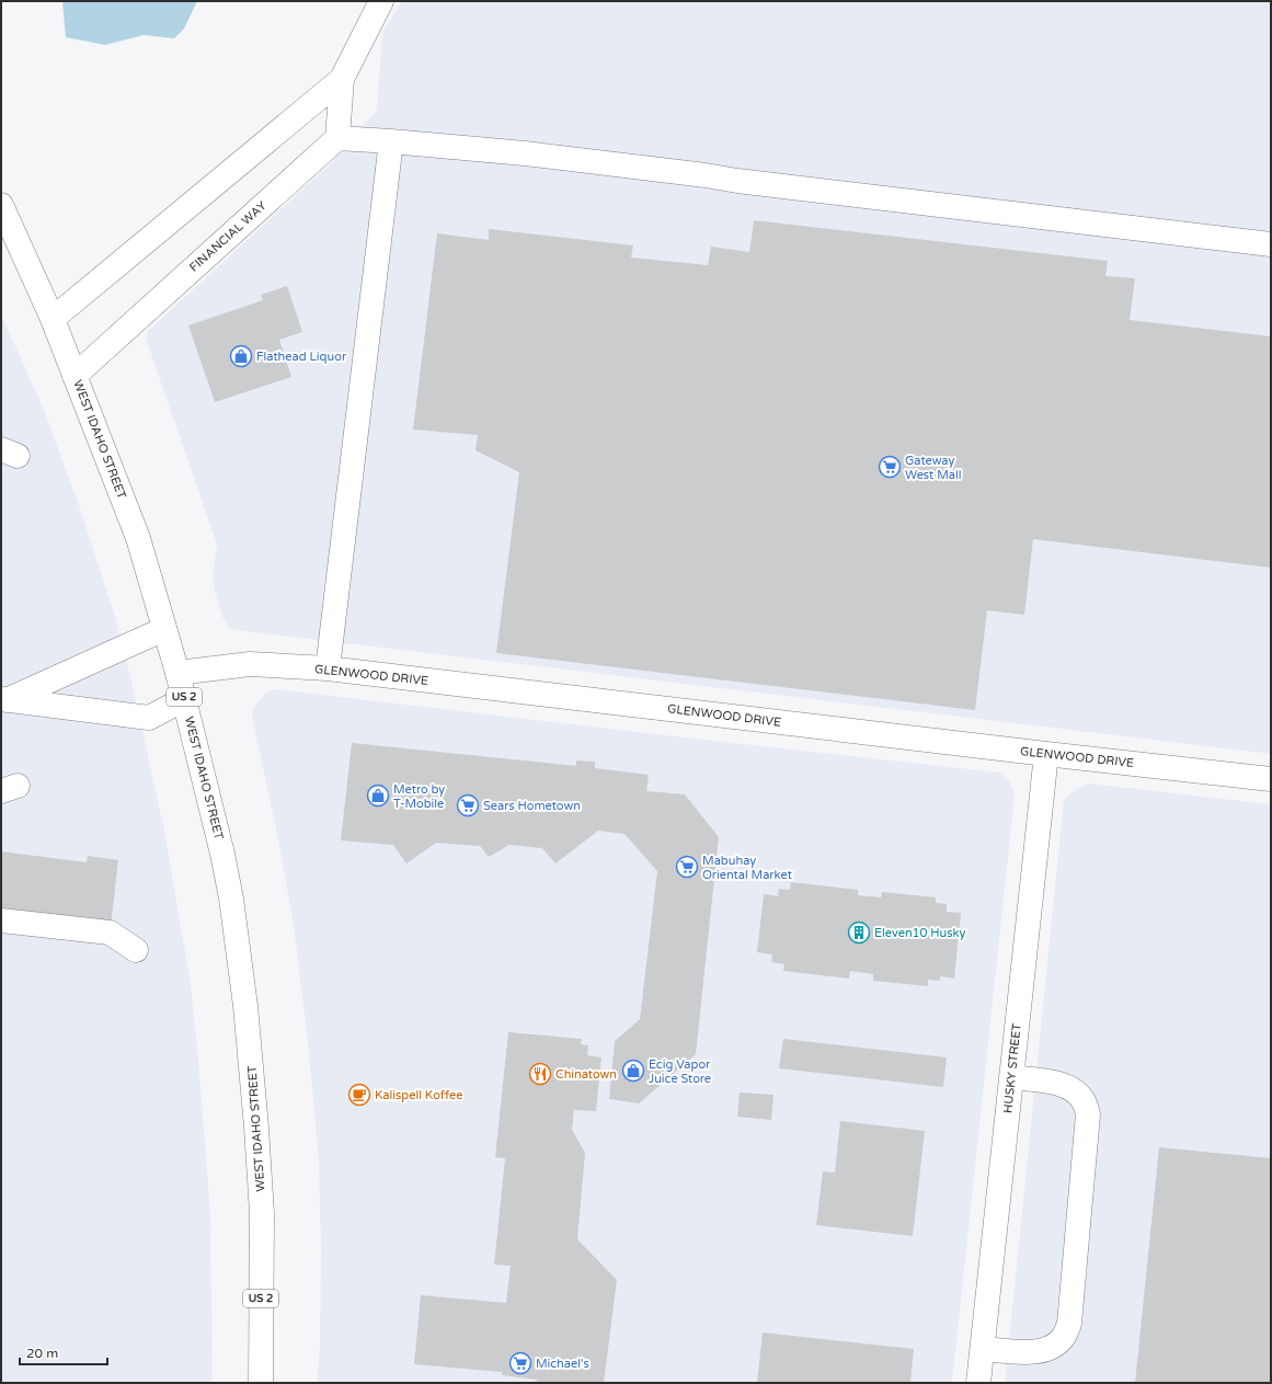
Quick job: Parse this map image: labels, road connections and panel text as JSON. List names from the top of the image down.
{
  "streets": {
    "main road": [
      "FINANCIAL WAY",
      "WEST IDAHO STREET",
      "GLENWOOD DRIVE",
      "US 2",
      "HUSKY STREET"
    ]
  },
  "crossings": [
    ["FINANCIAL WAY", "WEST IDAHO STREET"],
    ["WEST IDAHO STREET", "GLENWOOD DRIVE"],
    ["GLENWOOD DRIVE", "HUSKY STREET"]
  ],
  "places": {
    "shop": ["Flathead Liquor", "Metro by T-Mobile", "Ecig Vapor Juice Store"],
    "supermarket": [
      "Gateway West Mall",
      "Sears Hometown",
      "Mabuhay Oriental Market",
      "Michael's"
    ],
    "building": ["Eleven10 Husky"],
    "restaurant": ["Chinatown"],
    "cafe": ["Kalispell Koffee"]
  },
  "scale_bar": "20 m"
}
